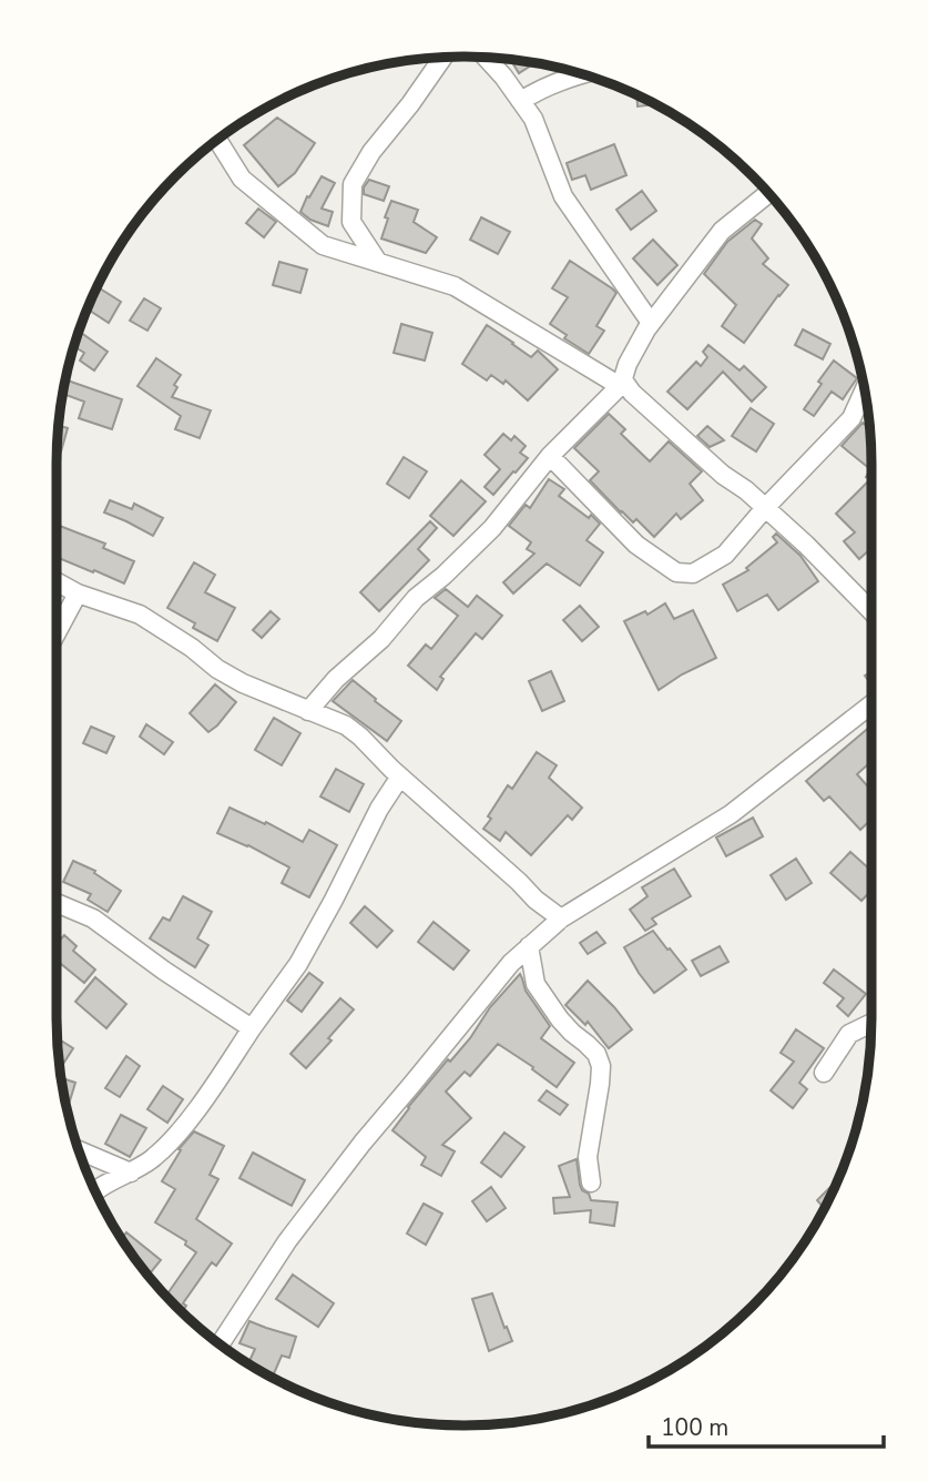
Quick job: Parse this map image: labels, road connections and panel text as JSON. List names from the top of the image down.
{
  "scale_bar": "100 m"
}
